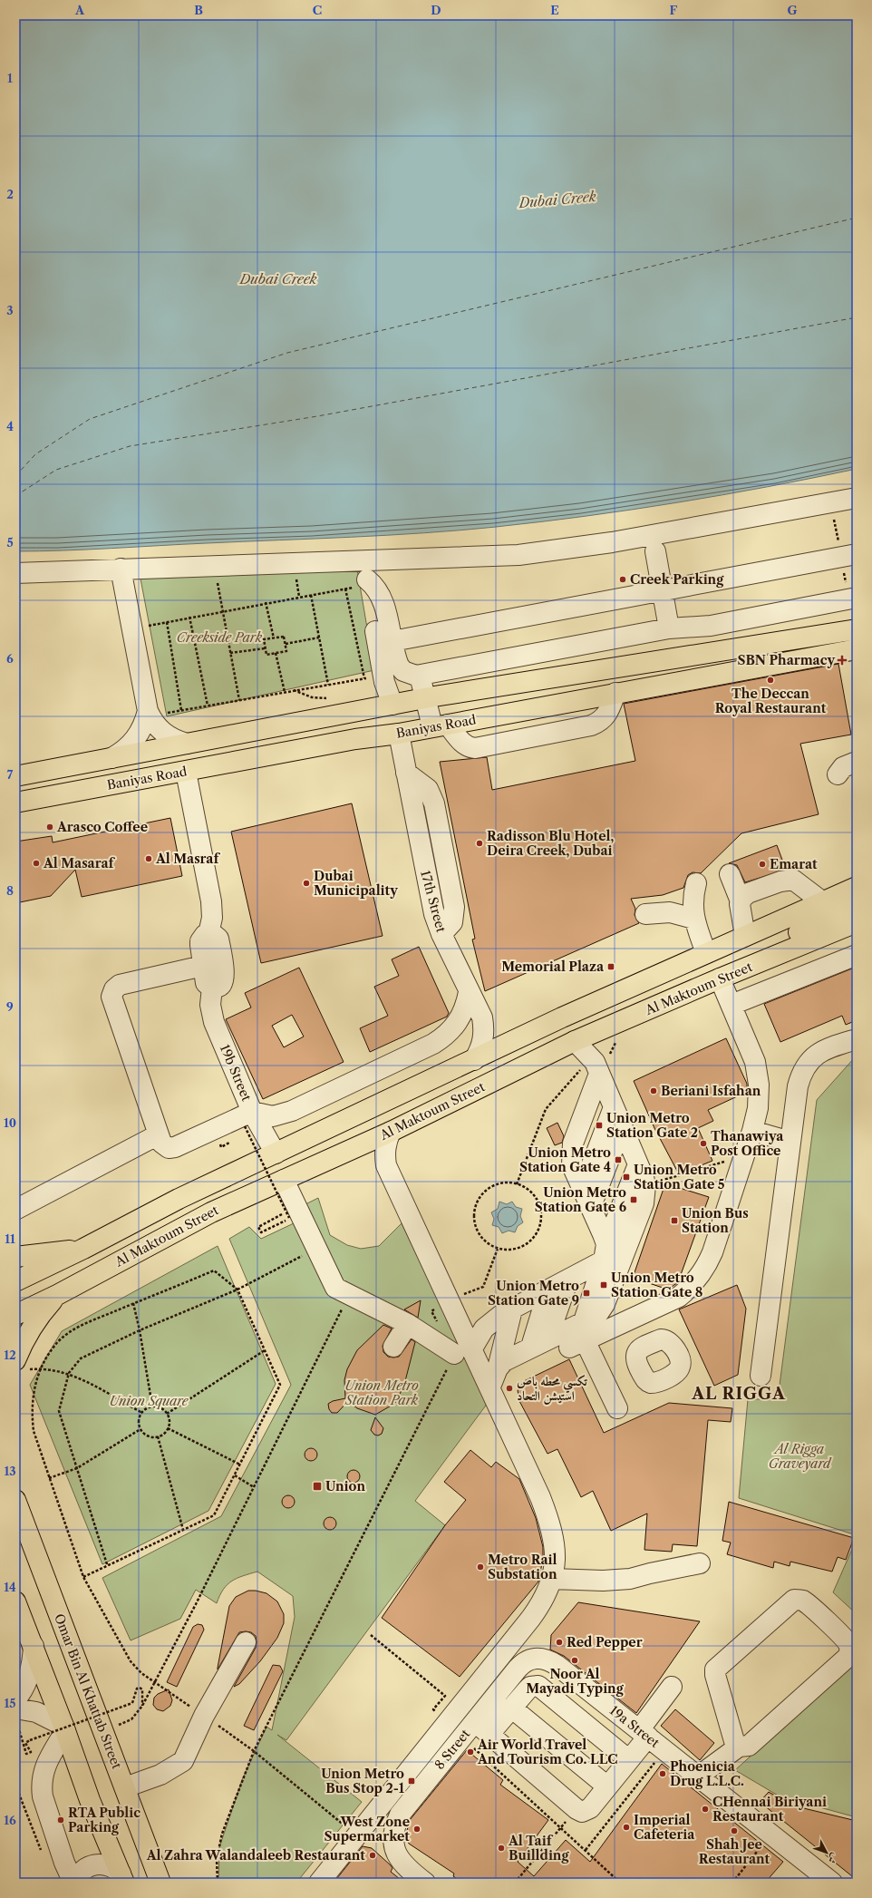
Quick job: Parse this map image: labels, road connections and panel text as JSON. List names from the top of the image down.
{
  "streets": {
    "main road": ["Baniyas Road", "Al Maktoum Street", "Omar Bin Al Khattab Street"],
    "street": [
      "17th Street",
      "19b Street",
      "19a Street",
      "8 Street"
    ]
  },
  "crossings": [
    ["Baniyas Road", "17th Street"],
    ["17th Street", "Al Maktoum Street"],
    ["Al Maktoum Street", "19b Street"],
    ["19a Street", "8 Street"]
  ],
  "districts": ["AL RIGGA"],
  "water": ["Dubai Creek"],
  "parks": [
    "Creekside Park",
    "Union Metro Station Park",
    "Union Square",
    "Al Rigga Graveyard"
  ],
  "places": {
    "other": [
      "Creek Parking",
      "The Deccan Royal Restaurant",
      "Arasco Coffee",
      "Radisson Blu Hotel, Deira Creek, Dubai",
      "Al Masraf",
      "Al Masaraf",
      "Emarat",
      "Dubai Municipality",
      "Beriani Isfahan",
      "Thanawiya Post Office",
      "تكسي محطه باص استيشن التحاد",
      "Metro Rail Substation",
      "Red Pepper",
      "Noor Al Mayadi Typing",
      "Air World Travel And Tourism Co. LLC",
      "Phoenicia Drug L.L.C.",
      "CHennai Biriyani Restaurant",
      "RTA Public Parking",
      "Imperial Cafeteria",
      "West Zone Supermarket",
      "Shah Jee Restaurant",
      "Al Taif Buillding",
      "Al Zahra Walandaleeb Restaurant"
    ],
    "health": ["SBN Pharmacy"],
    "transit": [
      "Memorial Plaza",
      "Union Metro Station Gate 2",
      "Union Metro Station Gate 4",
      "Union Metro Station Gate 5",
      "Union Metro Station Gate 6",
      "Union Bus Station",
      "Union Metro Station Gate 8",
      "Union Metro Station Gate 9",
      "Union",
      "Union Metro Bus Stop 2-1"
    ]
  },
  "north": "bottom right",
  "grid": {
    "columns": [
      "A",
      "B",
      "C",
      "D",
      "E",
      "F",
      "G"
    ],
    "rows": [
      "1",
      "2",
      "3",
      "4",
      "5",
      "6",
      "7",
      "8",
      "9",
      "10",
      "11",
      "12",
      "13",
      "14",
      "15",
      "16"
    ]
  }
}
